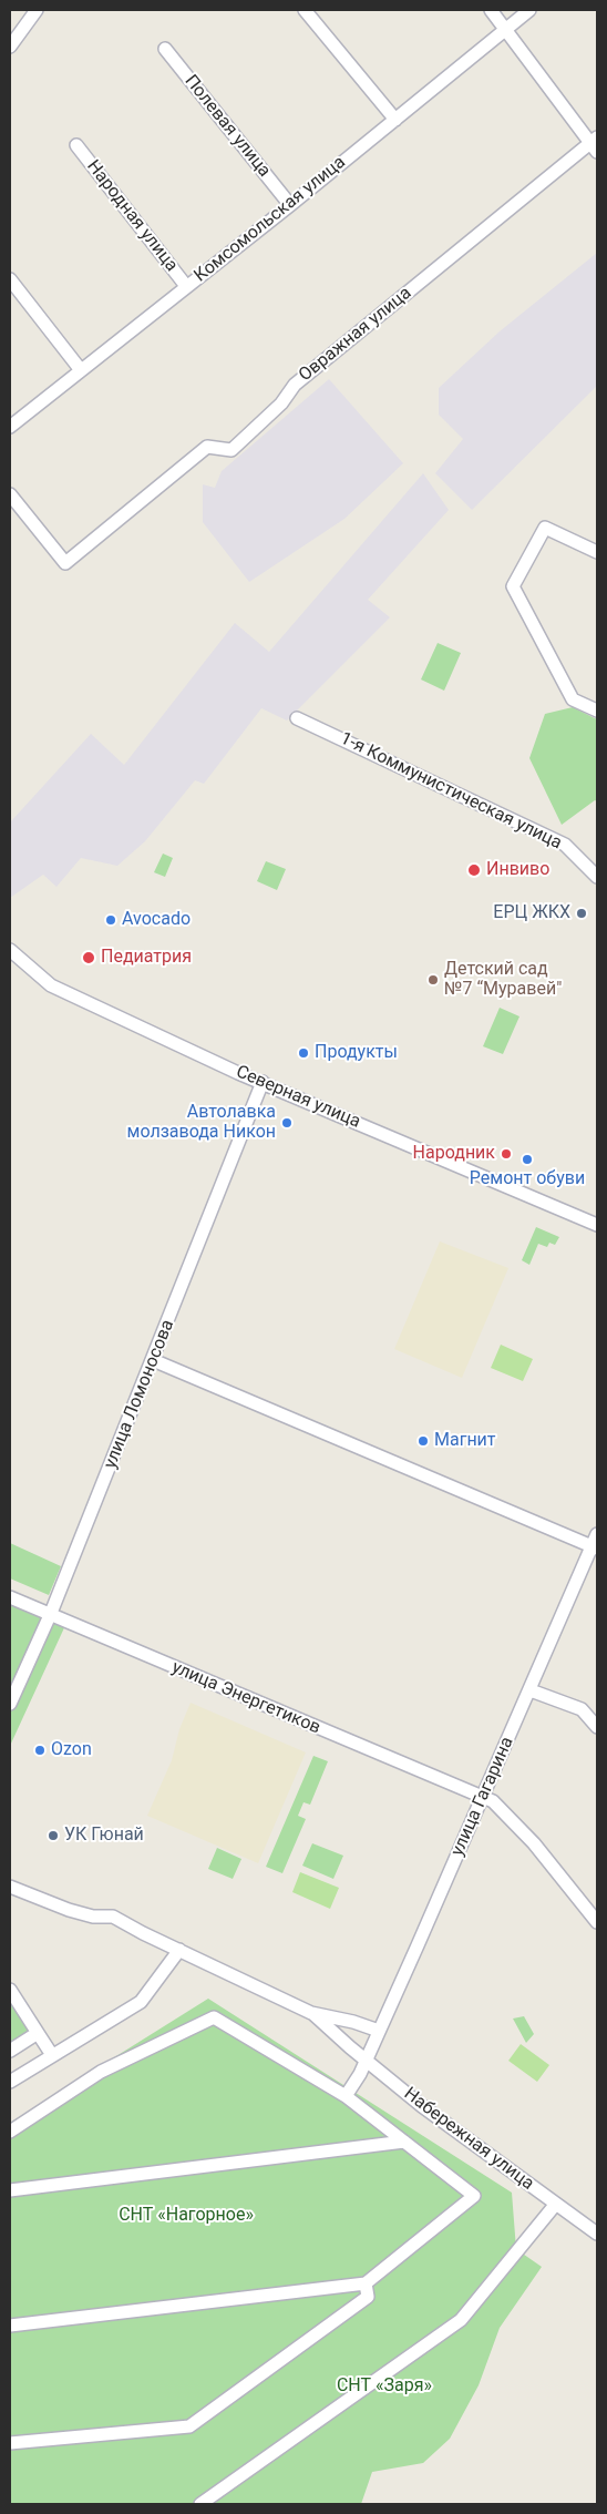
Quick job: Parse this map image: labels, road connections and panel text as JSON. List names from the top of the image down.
{
  "streets": {
    "street": [
      "Полевая улица",
      "Народная улица",
      "Комсомольская улица",
      "Овражная улица",
      "1-я Коммунистическая улица",
      "Северная улица",
      "улица Ломоносова",
      "улица Энергетиков",
      "улица Гагарина",
      "Набережная улица"
    ]
  },
  "crossings": [
    ["Полевая улица", "Комсомольская улица"],
    ["Народная улица", "Комсомольская улица"],
    ["Северная улица", "улица Ломоносова"],
    ["улица Ломоносова", "улица Энергетиков"],
    ["улица Энергетиков", "улица Гагарина"],
    ["улица Гагарина", "Набережная улица"]
  ],
  "parks": ["СНТ «Нагорное»", "СНТ «Заря»"],
  "places": [
    "Инвиво",
    "ЕРЦ ЖКХ",
    "Avocado",
    "Педиатрия",
    "Детский сад №7 “Муравей\"",
    "Продукты",
    "Автолавка молзавода Никон",
    "Народник",
    "Ремонт обуви",
    "Магнит",
    "Ozon",
    "УК Гюнай"
  ]
}
